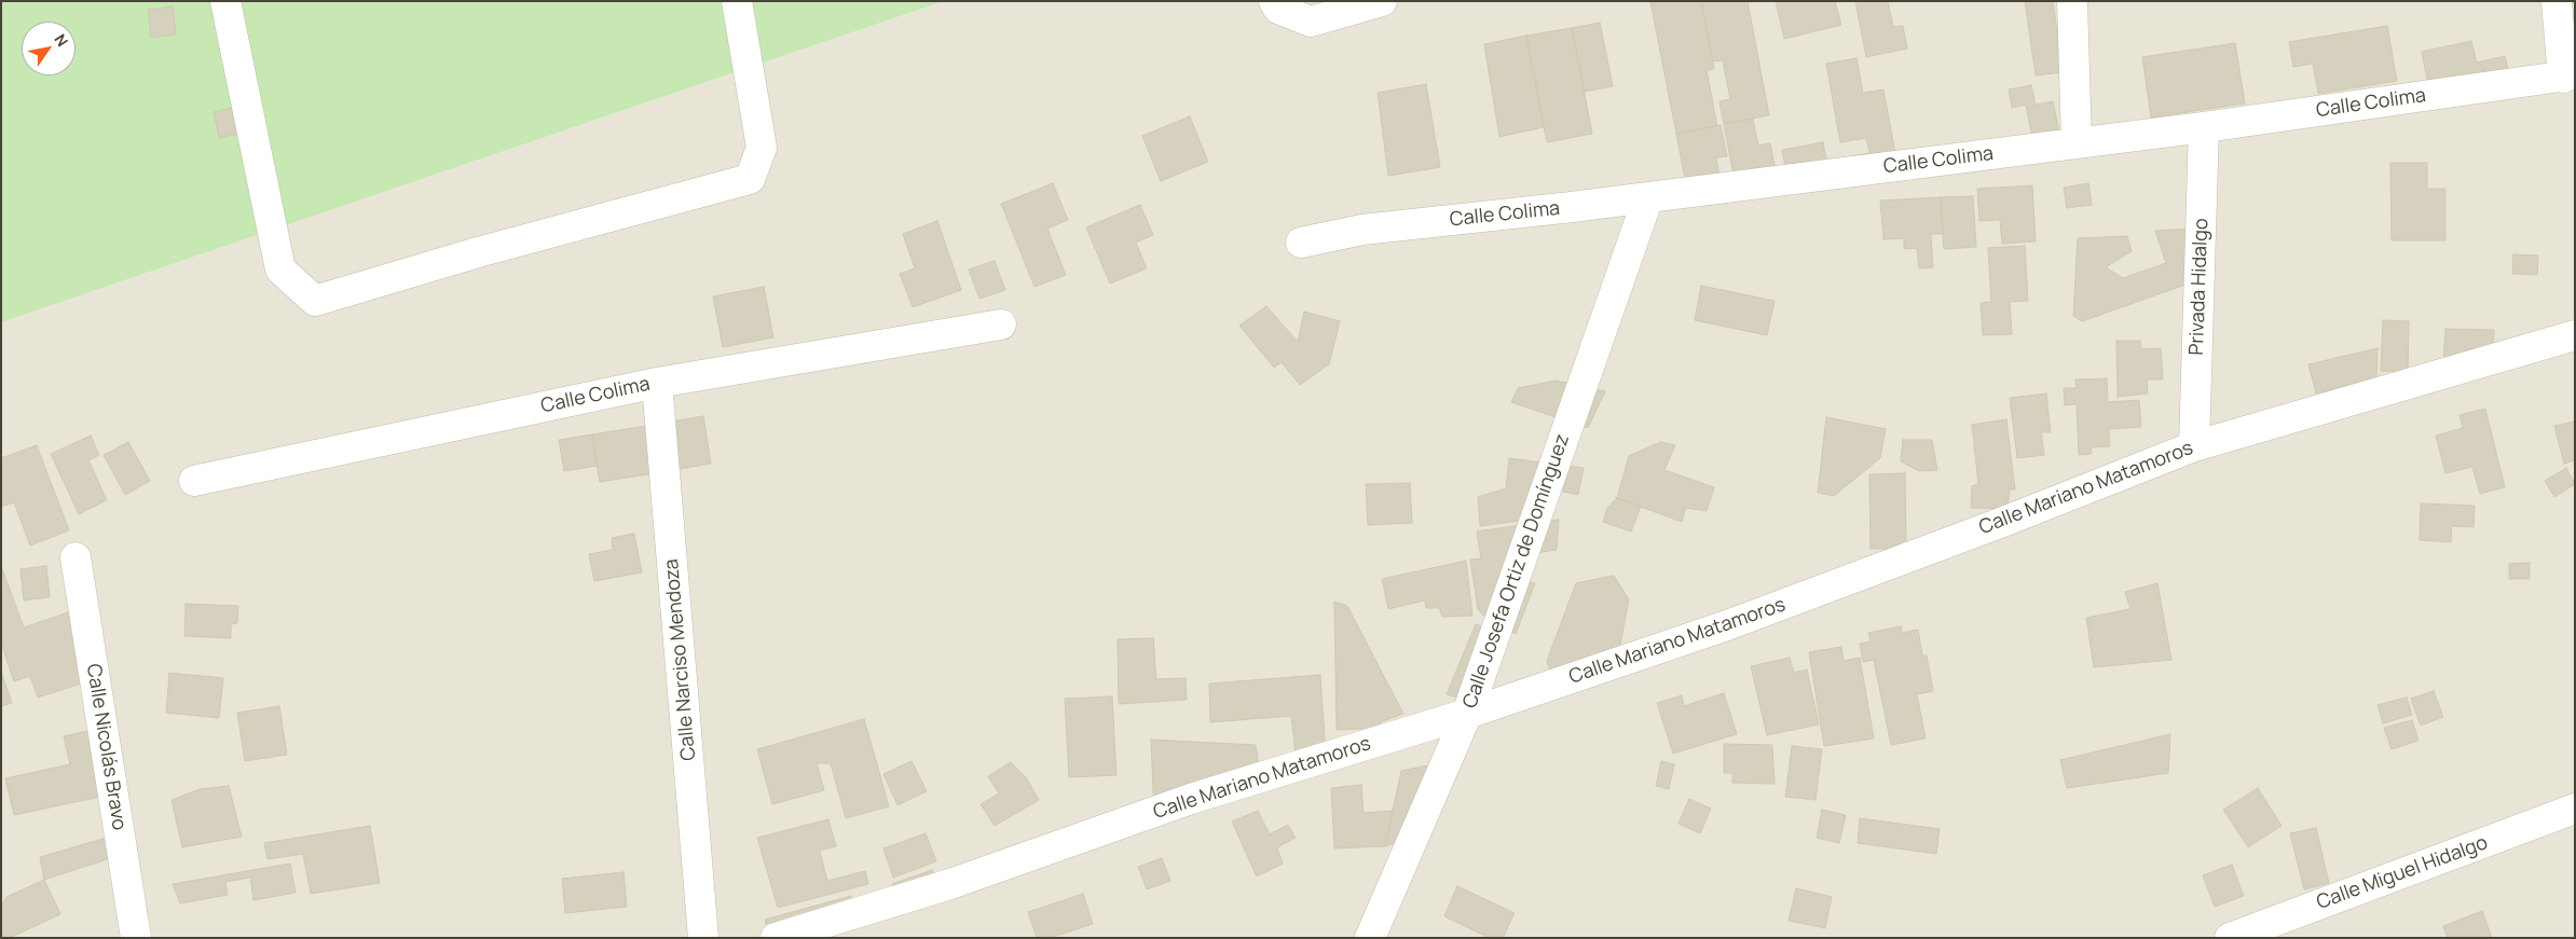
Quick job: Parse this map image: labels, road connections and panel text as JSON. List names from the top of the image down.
{
  "streets": {
    "street": [
      "Calle Colima",
      "Privada Hidalgo",
      "Calle Mariano Matamoros",
      "Calle Josefa Ortiz de Domínguez",
      "Calle Narciso Mendoza",
      "Calle Nicolás Bravo",
      "Calle Miguel Hidalgo"
    ]
  },
  "crossings": [
    ["Calle Colima", "Privada Hidalgo"],
    ["Calle Colima", "Calle Josefa Ortiz de Domínguez"],
    ["Calle Colima", "Calle Narciso Mendoza"],
    ["Privada Hidalgo", "Calle Mariano Matamoros"],
    ["Calle Mariano Matamoros", "Calle Josefa Ortiz de Domínguez"]
  ],
  "north": "top right"
}
